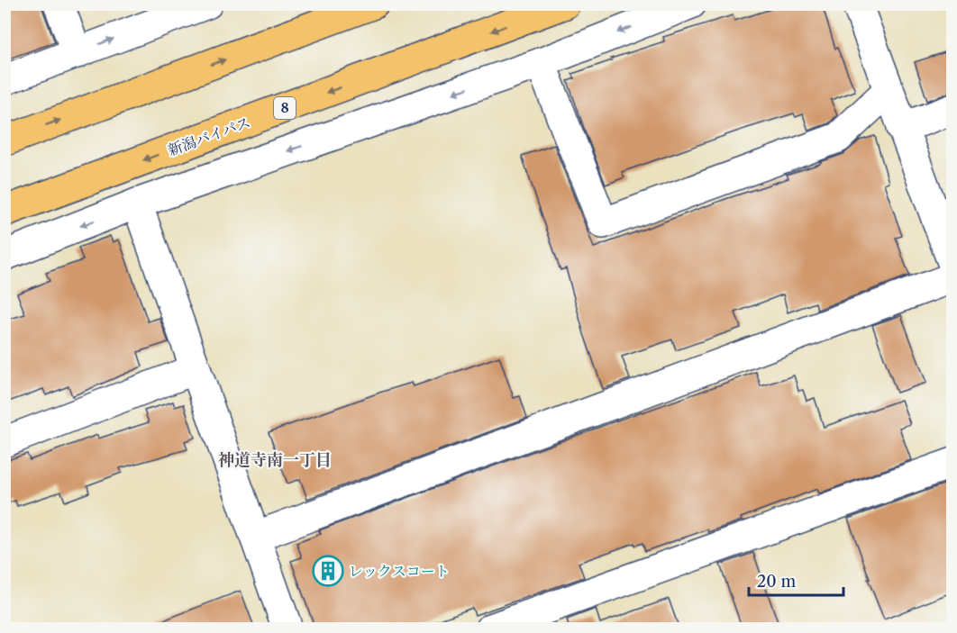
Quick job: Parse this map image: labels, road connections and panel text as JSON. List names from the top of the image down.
{
  "streets": {
    "highway": ["8", "新潟バイパス"]
  },
  "districts": ["神道寺南一丁目"],
  "places": {
    "building": ["レックスコート"]
  },
  "scale_bar": "20 m"
}
